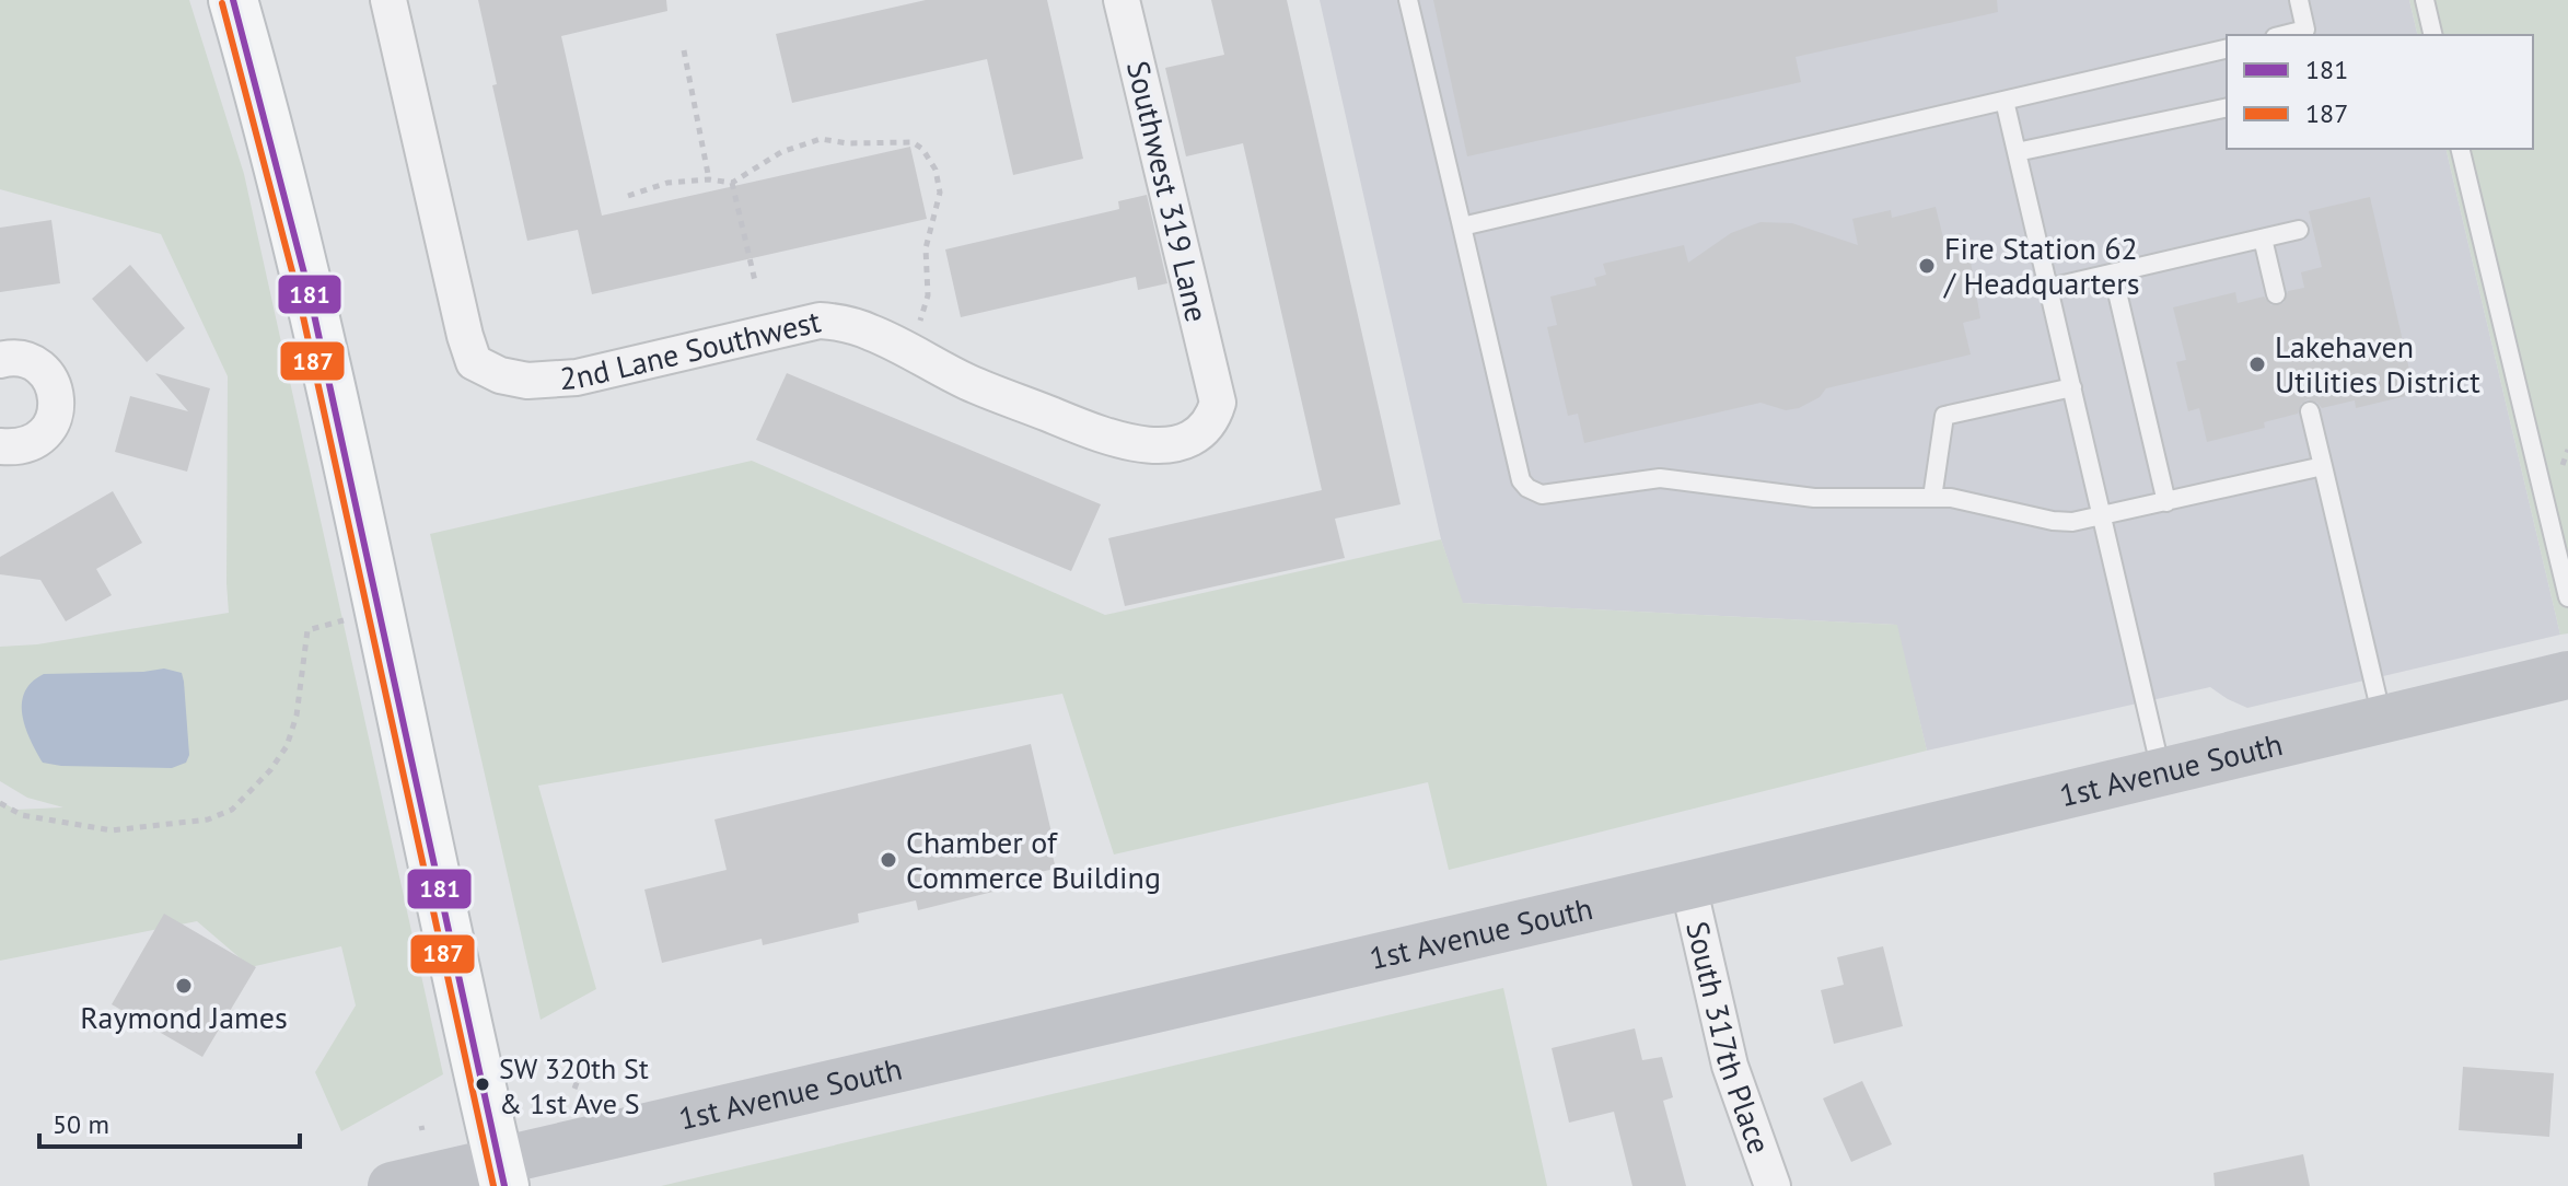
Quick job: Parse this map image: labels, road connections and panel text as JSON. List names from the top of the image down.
{
  "streets": {
    "main road": ["1st Avenue South"],
    "street": ["Southwest 319 Lane", "2nd Lane Southwest", "South 317th Place"]
  },
  "crossings": [
    ["Southwest 319 Lane", "2nd Lane Southwest"],
    ["1st Avenue South", "South 317th Place"]
  ],
  "places": [
    "Fire Station 62 / Headquarters",
    "Lakehaven Utilities District",
    "Chamber of Commerce Building",
    "Raymond James",
    "SW 320th St & 1st Ave S"
  ],
  "lines": ["transit line 181", "transit line 187"],
  "legend": ["181", "187"],
  "scale_bar": "50 m"
}
